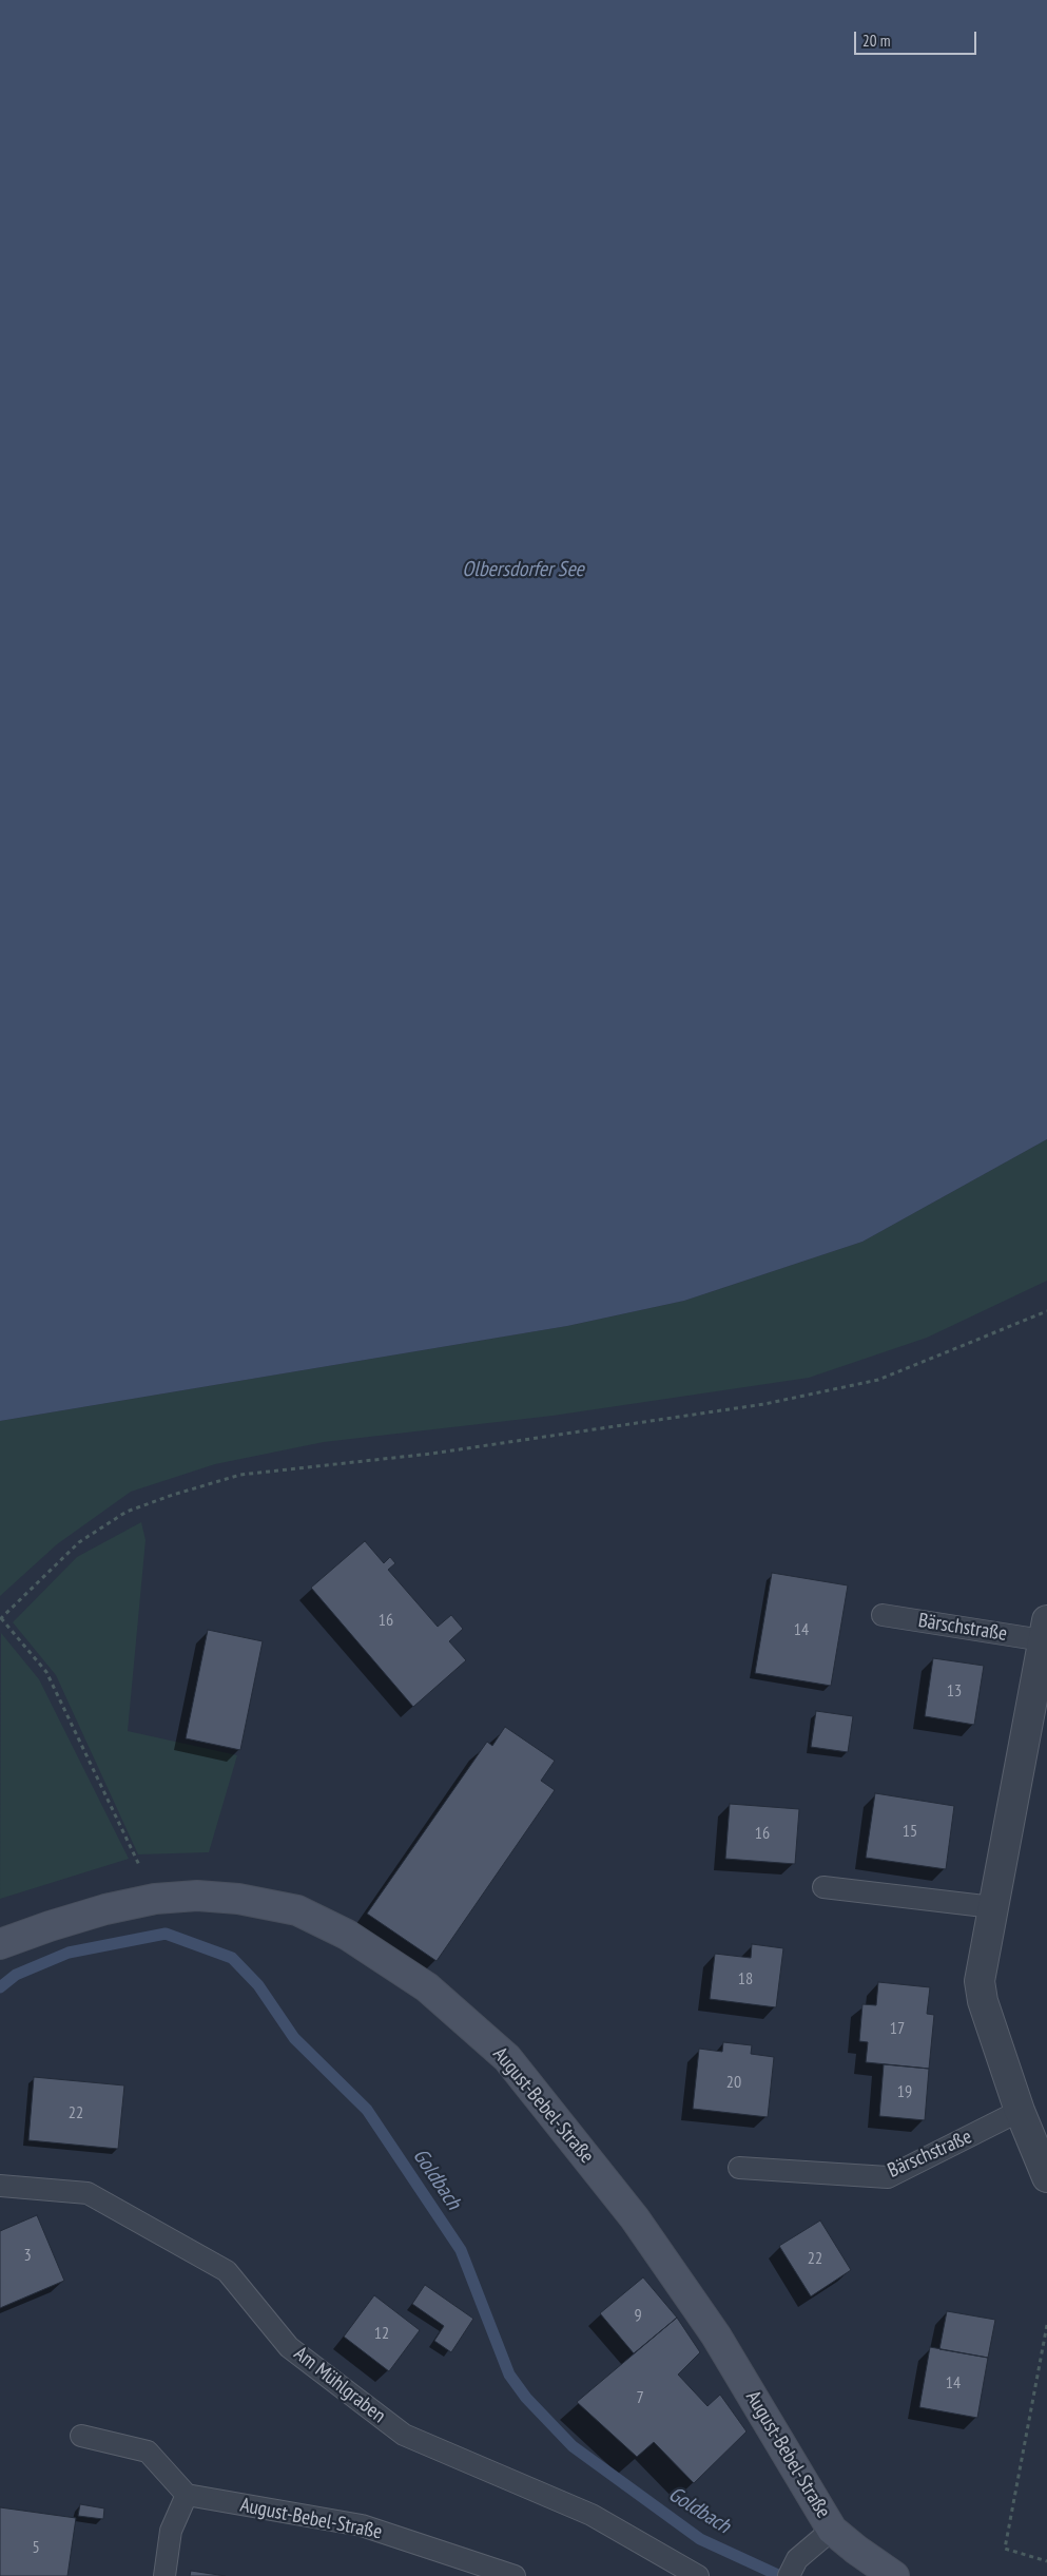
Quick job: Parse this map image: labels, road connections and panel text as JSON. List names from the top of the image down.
{
  "streets": {
    "street": ["Bärschstraße", "August-Bebel-Straße"],
    "lane": ["Am Mühlgraben"]
  },
  "water": ["Olbersdorfer See", "Goldbach"],
  "house_numbers": [
    "16",
    "14",
    "13",
    "15",
    "16",
    "18",
    "17",
    "20",
    "19",
    "22",
    "3",
    "22",
    "9",
    "12",
    "14",
    "7",
    "5"
  ],
  "scale_bar": "20 m"
}
